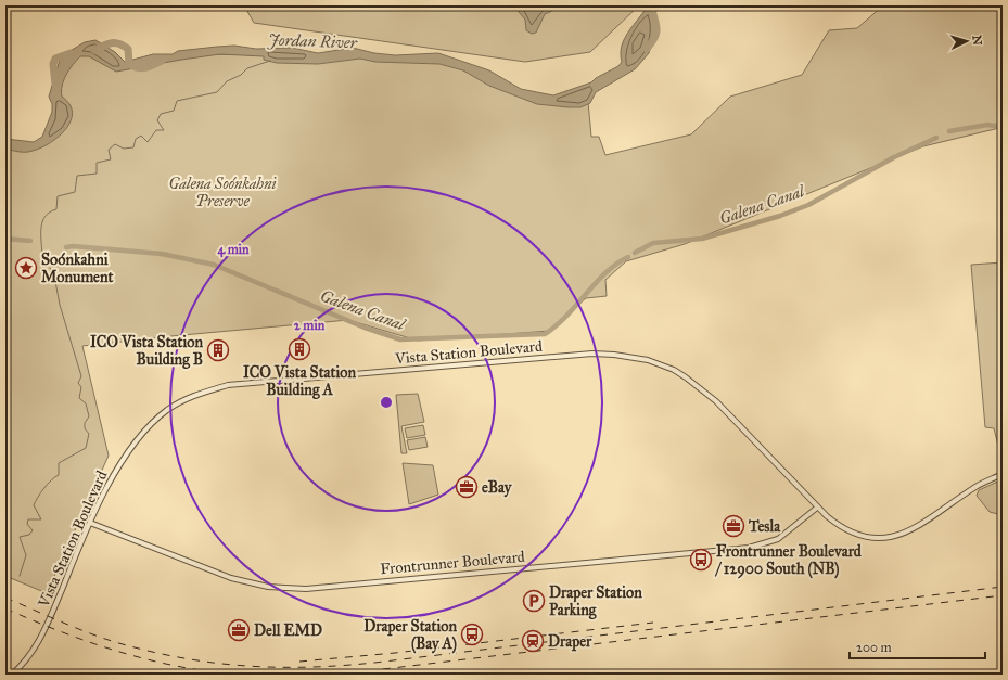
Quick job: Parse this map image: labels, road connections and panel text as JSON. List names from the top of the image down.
{
  "streets": {
    "street": ["Vista Station Boulevard", "Frontrunner Boulevard"]
  },
  "crossings": [
    ["Vista Station Boulevard", "Frontrunner Boulevard"]
  ],
  "water": ["Jordan River", "Galena Canal"],
  "parks": ["Galena Soónkahni Preserve"],
  "places": {
    "place": ["Soónkahni Monument"],
    "building": ["ICO Vista Station Building A", "ICO Vista Station Building B"],
    "office": ["eBay", "Tesla", "Dell EMD"],
    "bus stop": ["Frontrunner Boulevard / 12900 South (NB)", "Draper Station (Bay A)"],
    "parking": ["Draper Station Parking"],
    "station": ["Draper"]
  },
  "scale_bar": "200 m",
  "north": "right",
  "rings": ["4 min", "2 min"]
}
